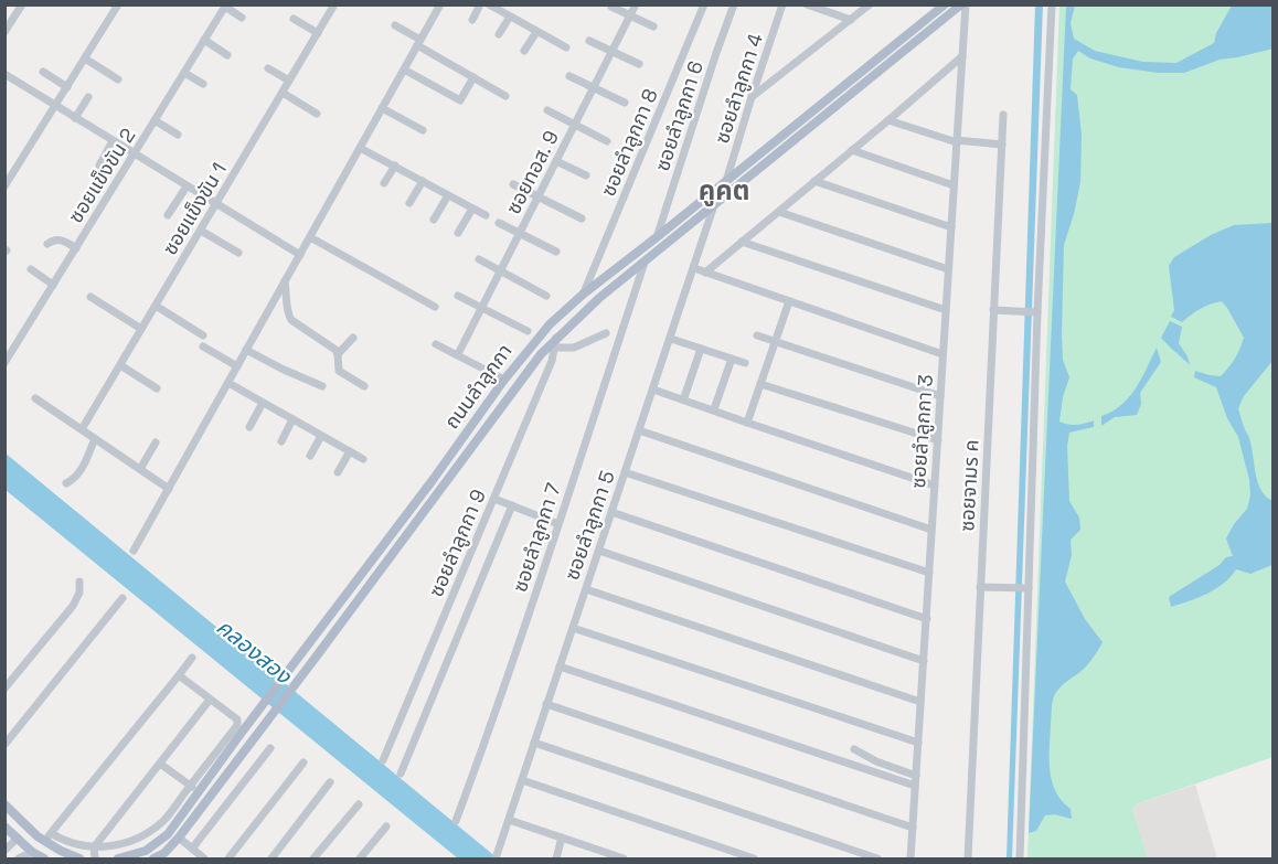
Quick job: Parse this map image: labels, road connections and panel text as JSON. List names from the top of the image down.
{
  "streets": {
    "main road": ["ถนนลำลูกกา"],
    "street": [
      "ซอยลำลูกกา 4",
      "ซอยลำลูกกา 6",
      "ซอยลำลูกกา 8",
      "ซอยทอส. 9",
      "ซอยแข็งขัน 2",
      "ซอยแข็งขัน 1",
      "ซอยลำลูกกา 3",
      "ซอยจามร ค",
      "ซอยลำลูกกา 5",
      "ซอยลำลูกกา 7",
      "ซอยลำลูกกา 9"
    ]
  },
  "crossings": [
    ["ซอยลำลูกกา 4", "ถนนลำลูกกา"],
    ["ซอยลำลูกกา 6", "ถนนลำลูกกา"],
    ["ซอยลำลูกกา 8", "ถนนลำลูกกา"],
    ["ถนนลำลูกกา", "ซอยลำลูกกา 3"],
    ["ถนนลำลูกกา", "ซอยลำลูกกา 5"],
    ["ถนนลำลูกกา", "ซอยลำลูกกา 7"],
    ["ถนนลำลูกกา", "ซอยลำลูกกา 9"]
  ],
  "districts": ["คูคต"],
  "water": ["คลองสอง"]
}
